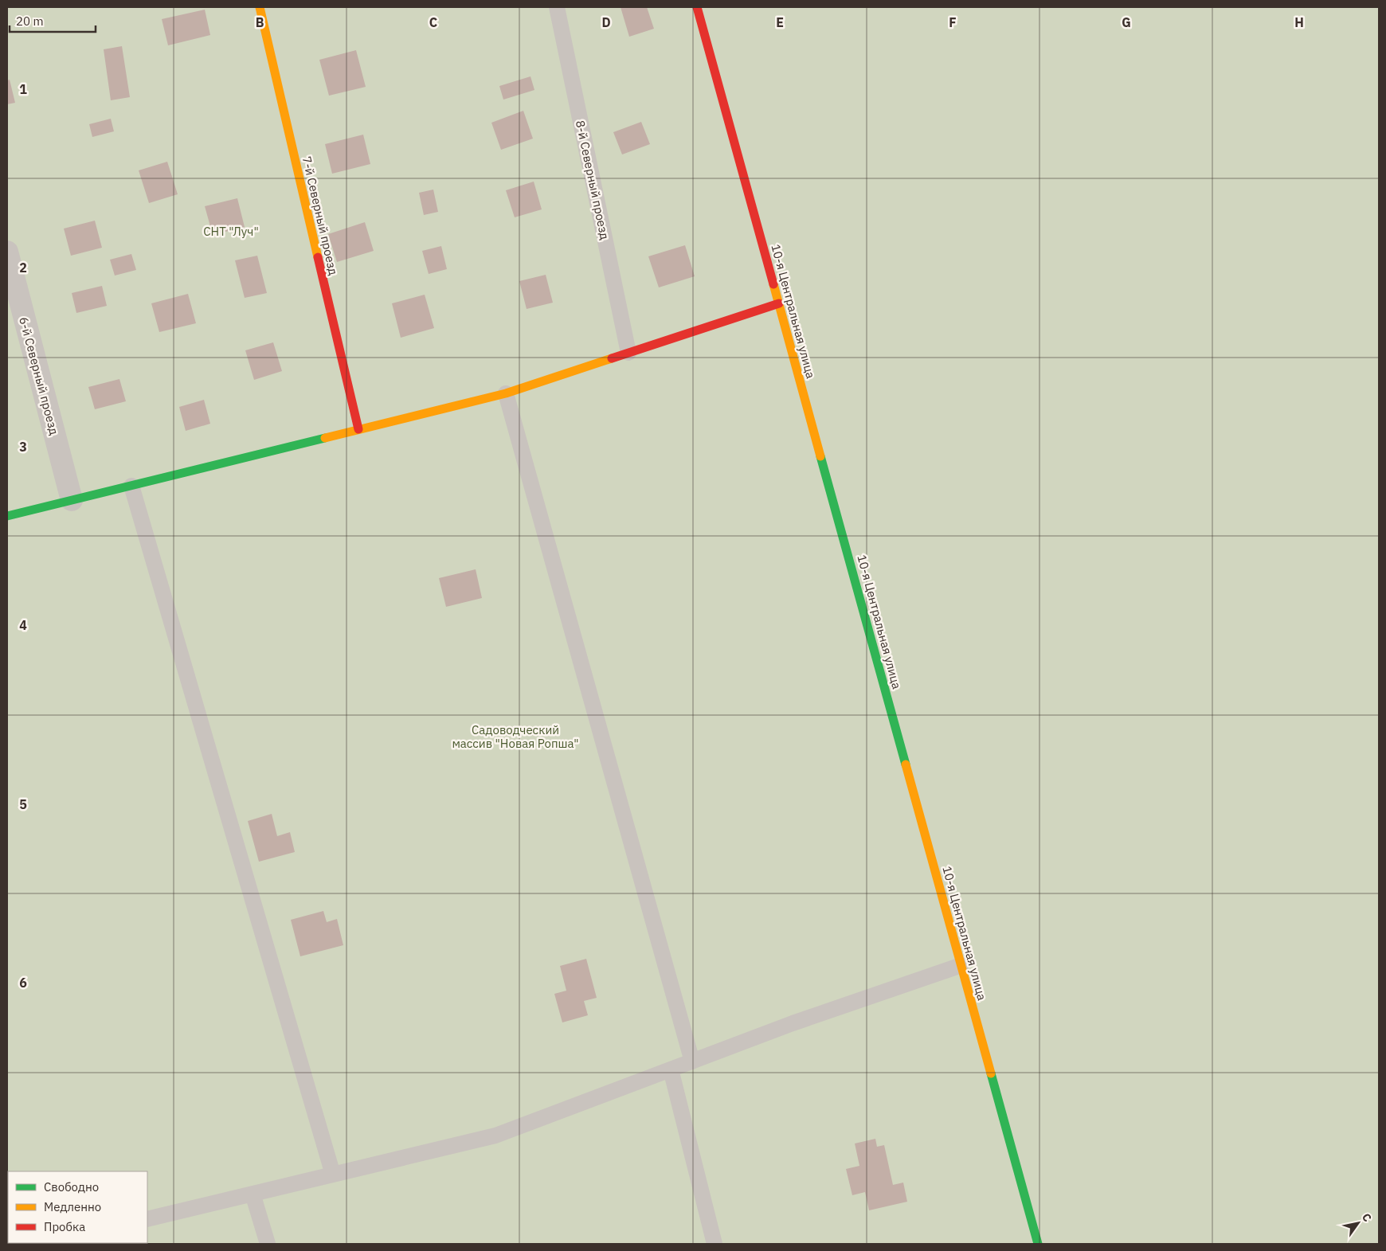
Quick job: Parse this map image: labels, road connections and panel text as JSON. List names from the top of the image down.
{
  "streets": {
    "street": ["7-й Северный проезд", "10-я Центральная улица", "6-й Северный проезд"],
    "lane": ["8-й Северный проезд"]
  },
  "parks": ["СНТ \"Луч\"", "Садоводческий массив \"Новая Ропша\""],
  "legend": ["Свободно", "Медленно", "Пробка"],
  "scale_bar": "20 m",
  "north": "top right",
  "grid": {
    "columns": [
      "B",
      "C",
      "D",
      "E",
      "F",
      "G",
      "H"
    ],
    "rows": [
      "1",
      "2",
      "3",
      "4",
      "5",
      "6"
    ]
  }
}
